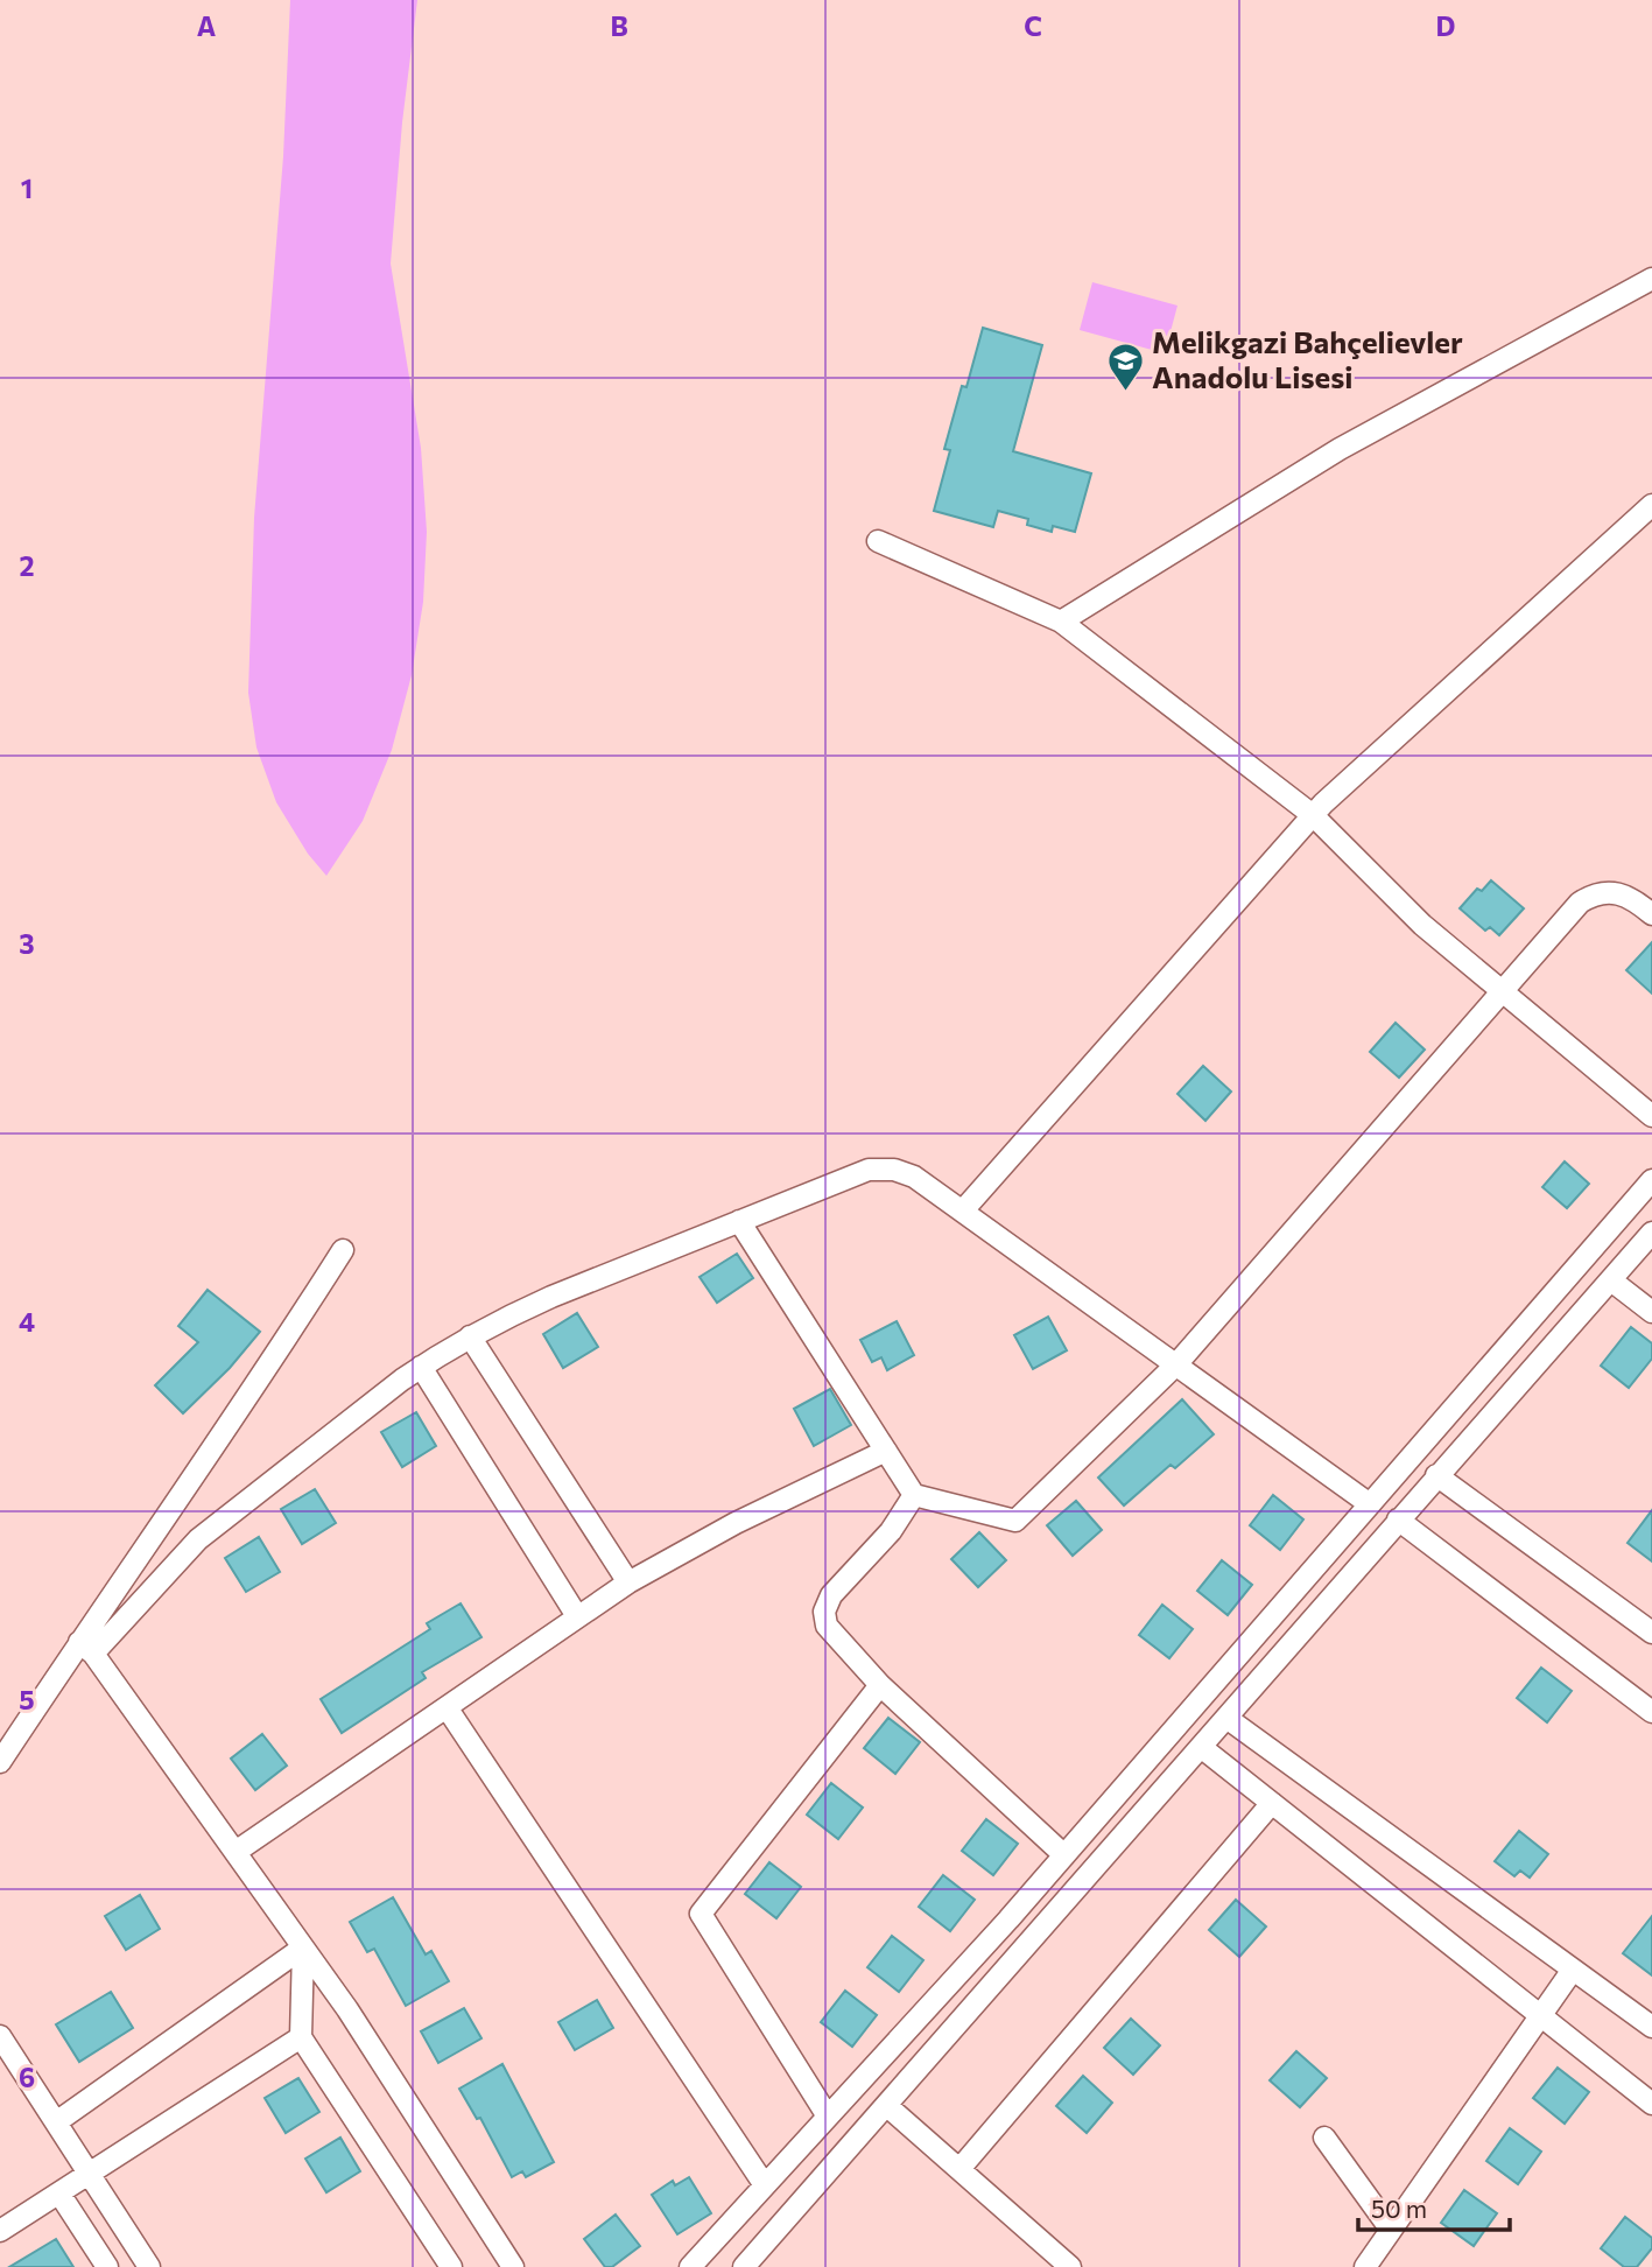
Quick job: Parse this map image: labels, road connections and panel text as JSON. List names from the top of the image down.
{
  "places": {
    "school or university": ["Melikgazi Bahçelievler Anadolu Lisesi"]
  },
  "scale_bar": "50 m",
  "grid": {
    "columns": [
      "A",
      "B",
      "C",
      "D"
    ],
    "rows": [
      "1",
      "2",
      "3",
      "4",
      "5",
      "6"
    ]
  }
}
